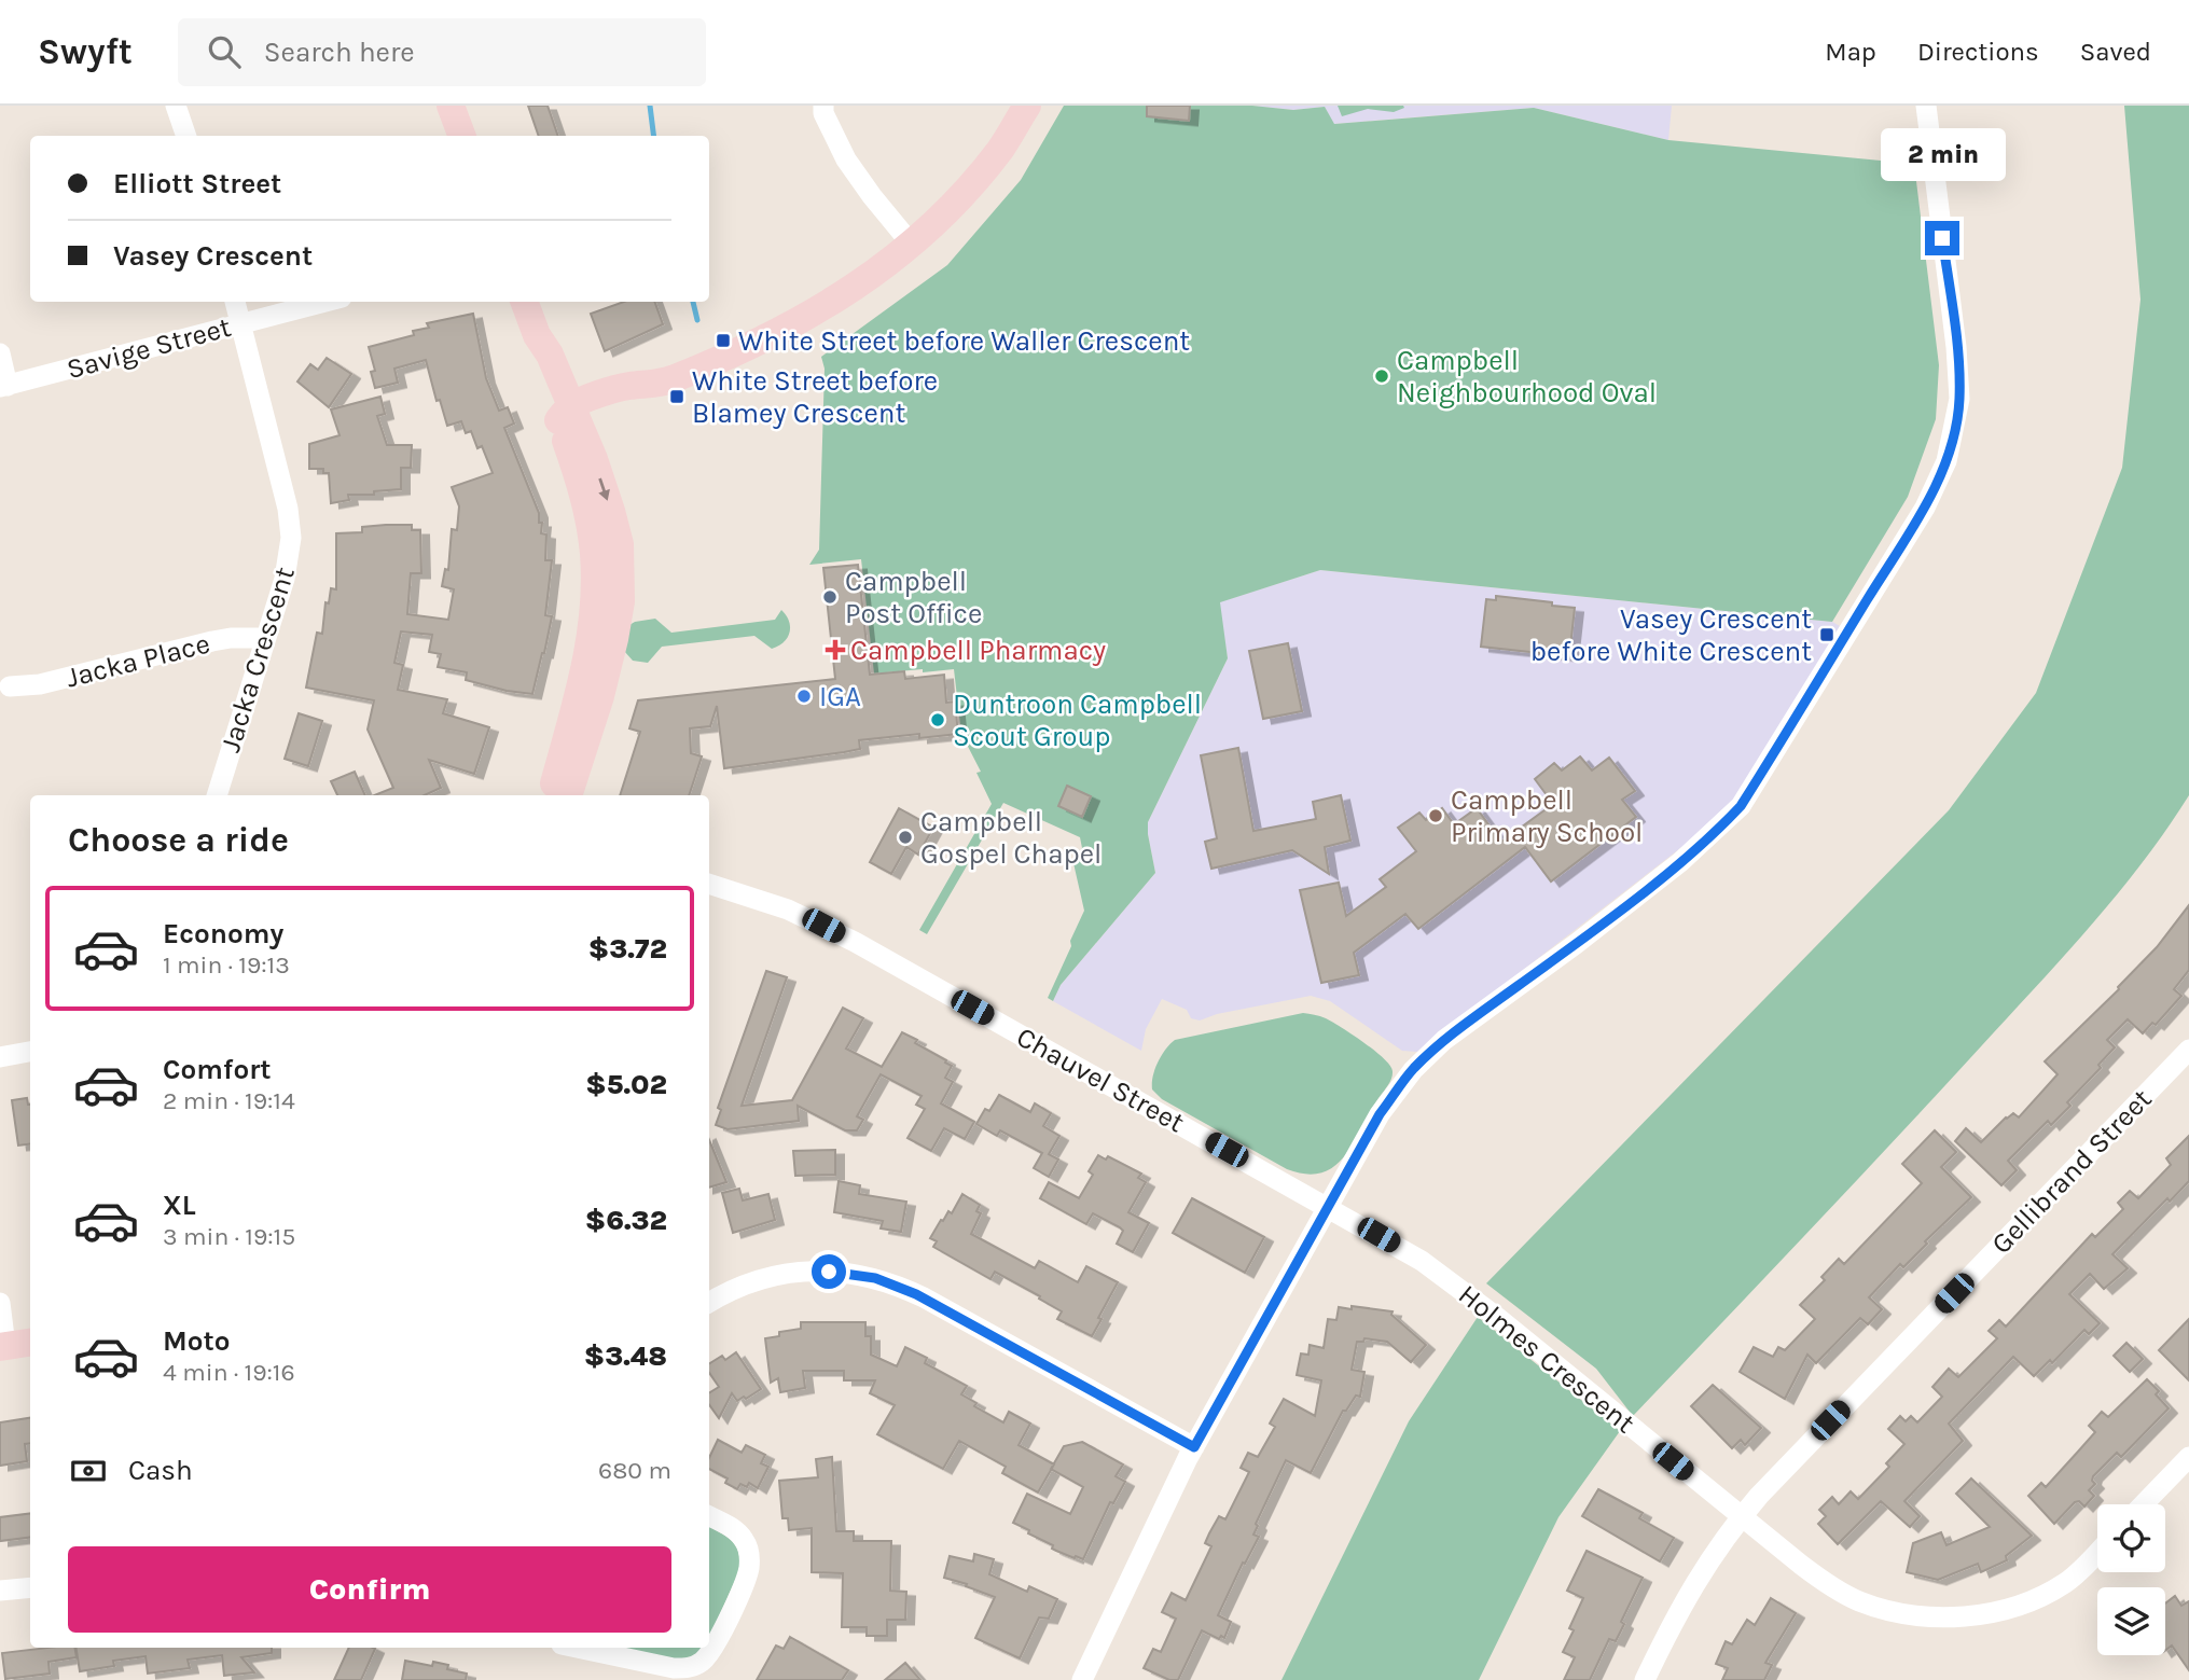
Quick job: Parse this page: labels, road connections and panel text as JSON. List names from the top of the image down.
{
  "streets": {
    "street": [
      "Savige Street",
      "Jacka Crescent",
      "Jacka Place",
      "Chauvel Street",
      "Gellibrand Street",
      "Holmes Crescent"
    ]
  },
  "crossings": [
    ["Savige Street", "Jacka Crescent"],
    ["Jacka Crescent", "Jacka Place"],
    ["Chauvel Street", "Holmes Crescent"],
    ["Gellibrand Street", "Holmes Crescent"]
  ],
  "places": {
    "transit": ["White Street before Waller Crescent", "White Street before Blamey Crescent", "Vasey Crescent before White Crescent"],
    "other": [
      "Campbell Neighbourhood Oval",
      "Campbell Post Office",
      "IGA",
      "Duntroon Campbell Scout Group",
      "Campbell Primary School",
      "Campbell Gospel Chapel"
    ],
    "health": ["Campbell Pharmacy"]
  },
  "page": {
    "header": "Swyft",
    "search": "Search here",
    "nav": ["Map", "Directions", "Saved"],
    "bubble": "2 min",
    "banner": ["Elliott Street", "Vasey Crescent"],
    "heading": "Choose a ride",
    "list": [
      {
        "name": "Economy",
        "note": "1 min · 19:13",
        "value": "$3.72"
      },
      {
        "name": "Comfort",
        "note": "2 min · 19:14",
        "value": "$5.02"
      },
      {
        "name": "XL",
        "note": "3 min · 19:15",
        "value": "$6.32"
      },
      {
        "name": "Moto",
        "note": "4 min · 19:16",
        "value": "$3.48"
      }
    ],
    "pay": ["Cash", "680 m"],
    "buttons": "Confirm"
  }
}
